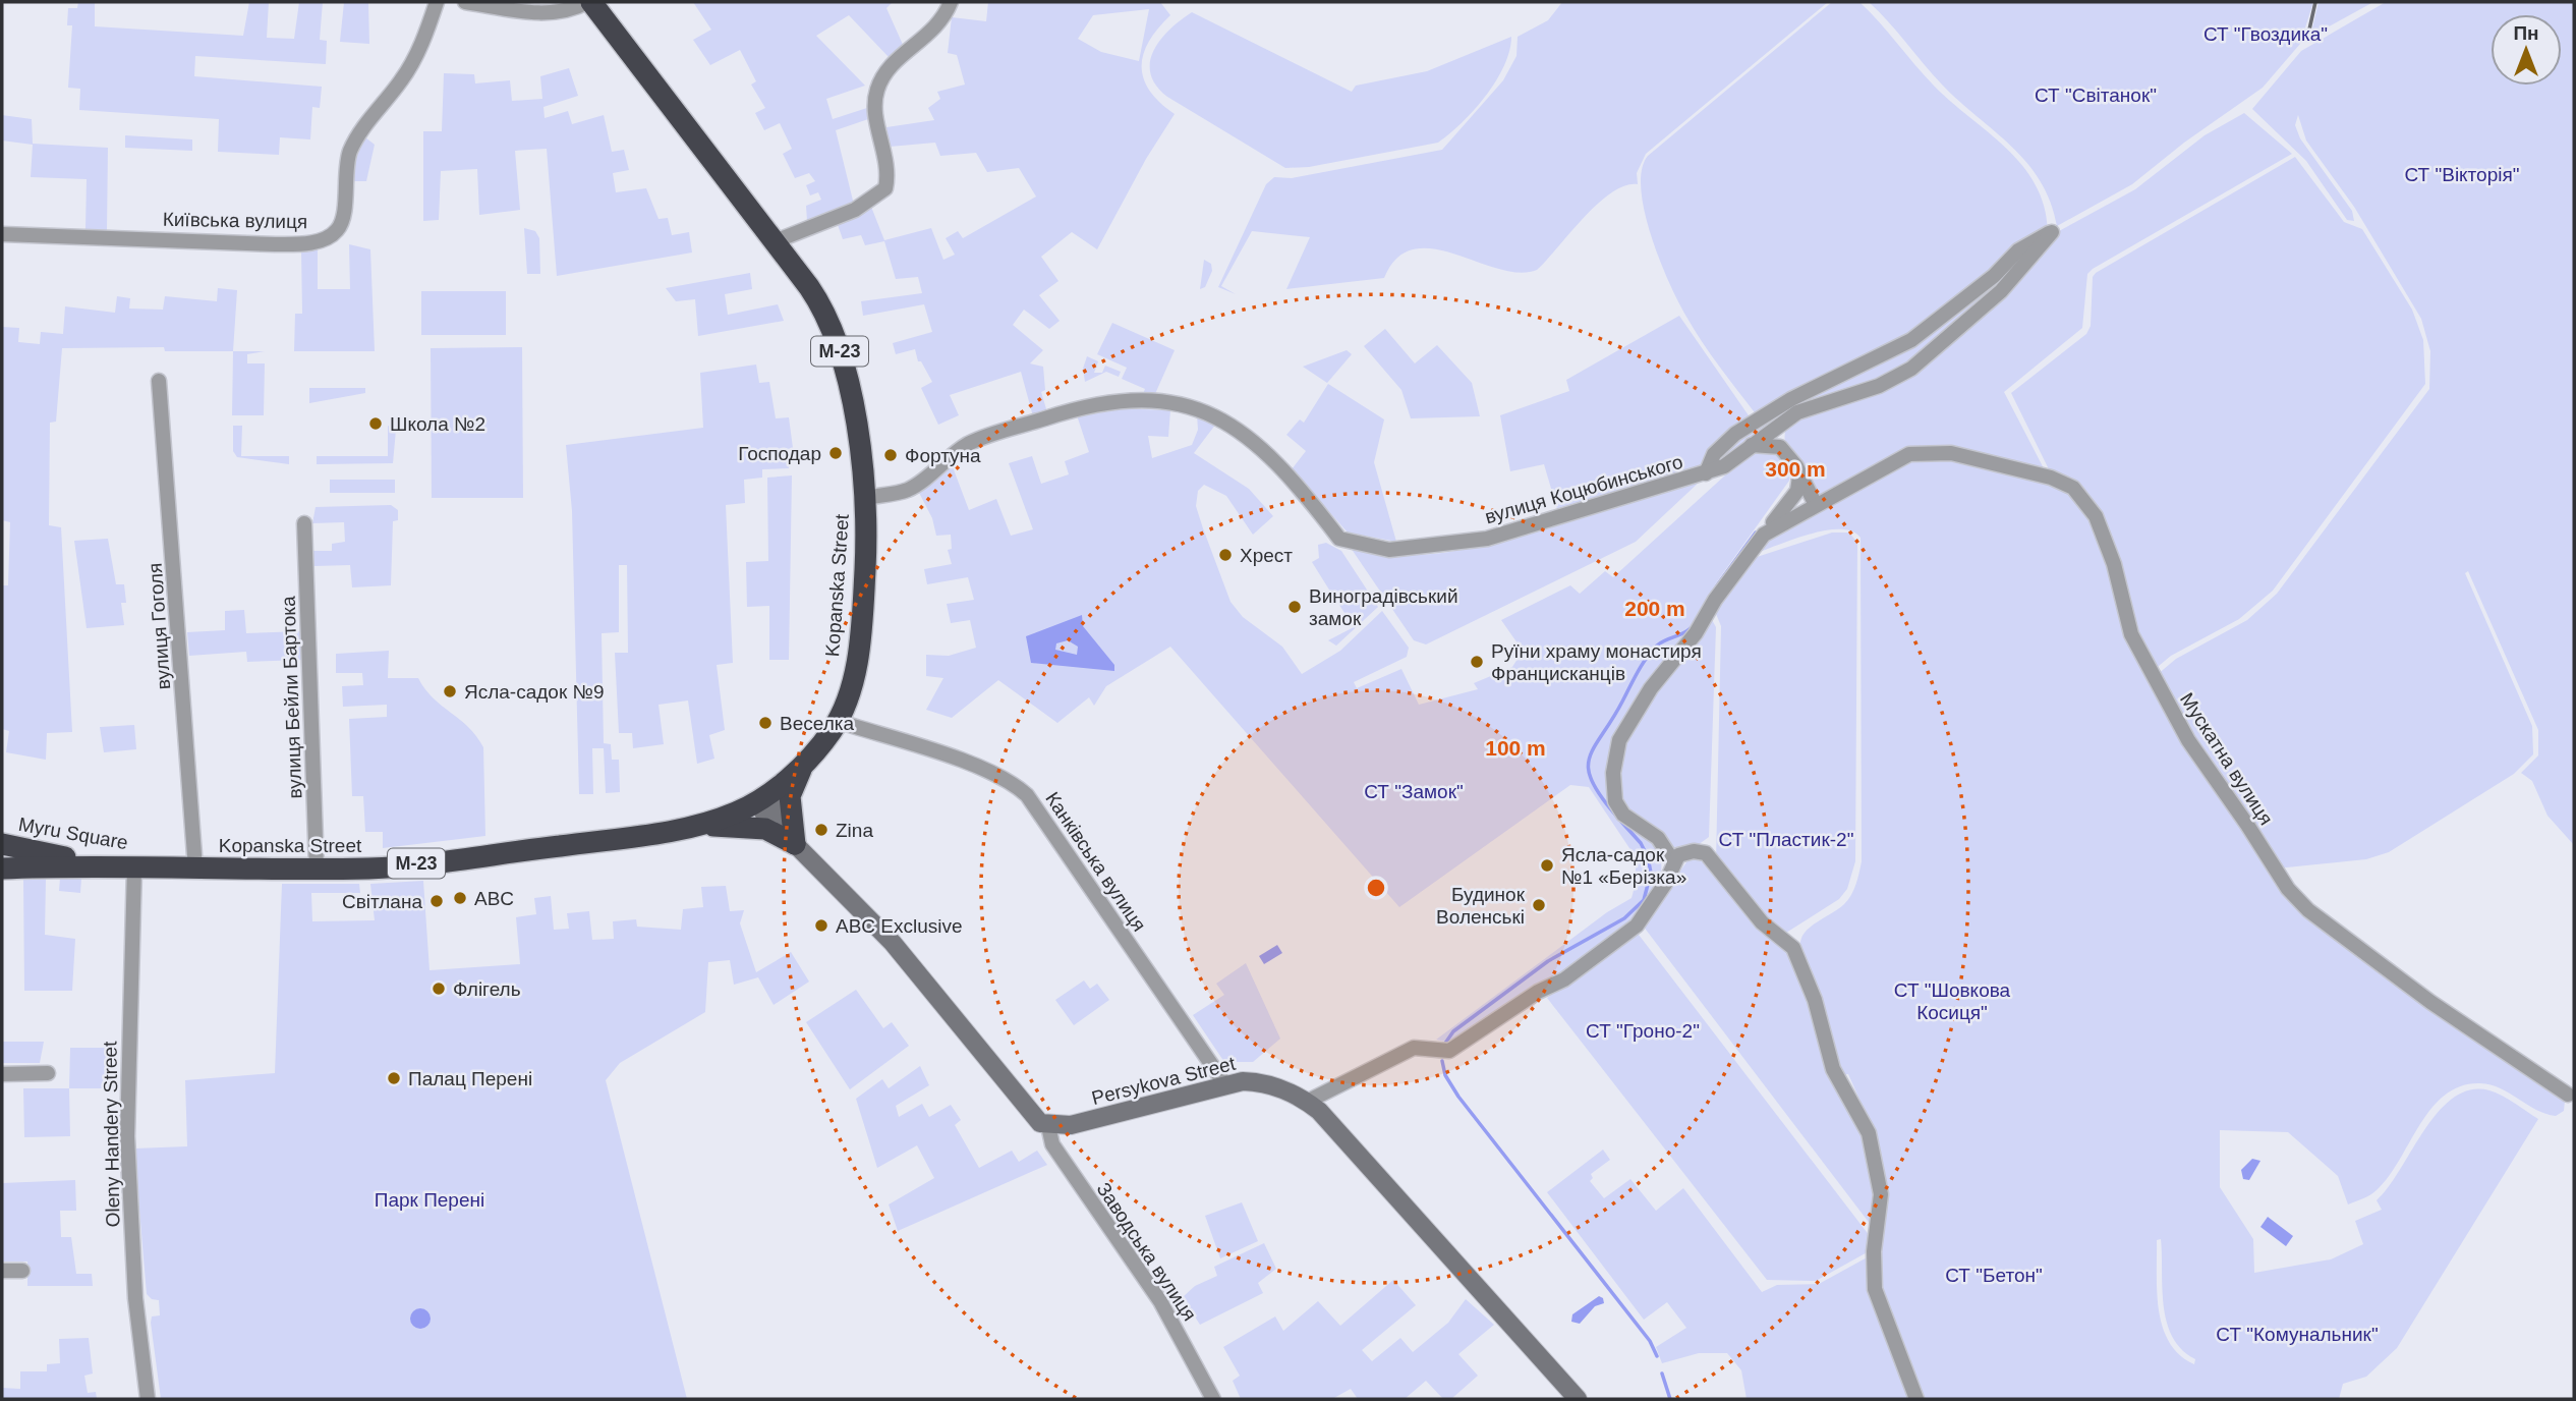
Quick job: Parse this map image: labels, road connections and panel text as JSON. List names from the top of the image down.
{
  "streets": {
    "highway": ["М-23", "Kopanska Street", "Myru Square"],
    "main road": ["Persykova Street"],
    "street": [
      "Київська вулиця",
      "вулиця Коцюбинського",
      "вулиця Гоголя",
      "вулиця Бейли Бартока",
      "Мускатна вулиця",
      "Канківська вулиця",
      "Oleny Handery Street",
      "Заводська вулиця"
    ]
  },
  "crossings": [
    ["вулиця Коцюбинського", "Kopanska Street"],
    ["Kopanska Street", "вулиця Гоголя"],
    ["Kopanska Street", "вулиця Бейли Бартока"],
    ["Kopanska Street", "Myru Square"],
    ["Kopanska Street", "Канківська вулиця"],
    ["Kopanska Street", "Oleny Handery Street"],
    ["Myru Square", "Oleny Handery Street"],
    ["Канківська вулиця", "Persykova Street"],
    ["Persykova Street", "Заводська вулиця"]
  ],
  "parks": [
    "СТ \"Гвоздика\"",
    "СТ \"Світанок\"",
    "СТ \"Вікторія\"",
    "СТ \"Замок\"",
    "СТ \"Пластик-2\"",
    "СТ \"Шовкова Косиця\"",
    "СТ \"Гроно-2\"",
    "Парк Перені",
    "СТ \"Бетон\"",
    "СТ \"Комунальник\""
  ],
  "places": [
    "Школа №2",
    "Господар",
    "Фортуна",
    "Хрест",
    "Виноградівський замок",
    "Руїни храму монастиря Францисканців",
    "Ясла-садок №9",
    "Веселка",
    "Zina",
    "Ясла-садок №1 «Берізка»",
    "ABC",
    "Світлана",
    "Будинок Воленські",
    "ABC Exclusive",
    "Флігель",
    "Палац Перені"
  ],
  "north": "top",
  "rings": ["300 m", "200 m", "100 m"]
}
